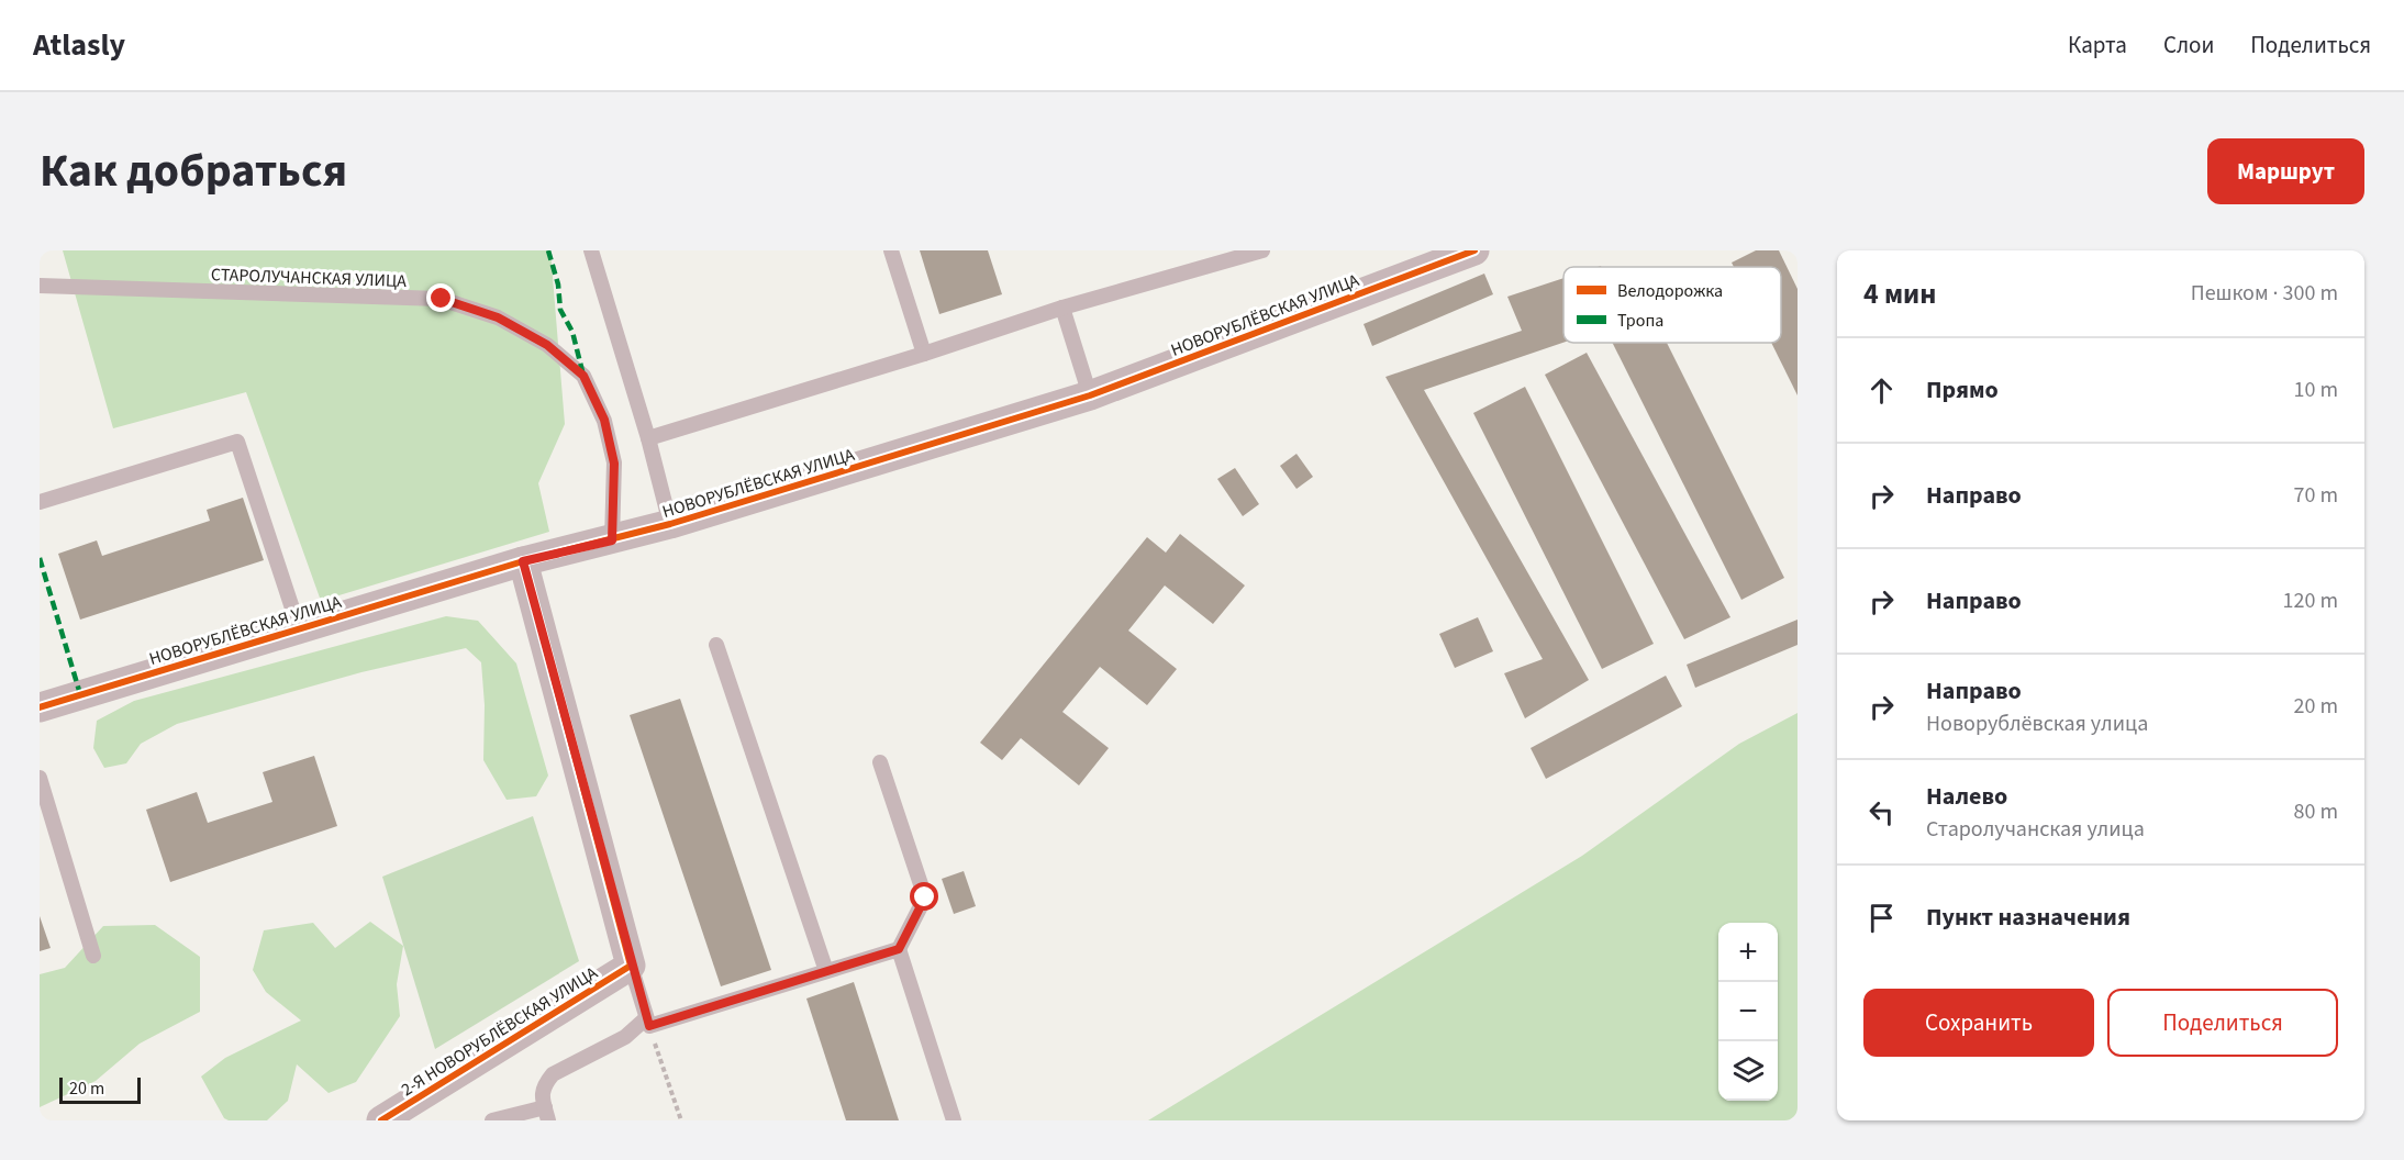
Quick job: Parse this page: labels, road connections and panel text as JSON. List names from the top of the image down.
{
  "streets": {
    "street": ["НОВОРУБЛЁВСКАЯ УЛИЦА", "2-Я НОВОРУБЛЁВСКАЯ УЛИЦА"],
    "lane": ["СТАРОЛУЧАНСКАЯ УЛИЦА"]
  },
  "crossings": [
    ["СТАРОЛУЧАНСКАЯ УЛИЦА", "НОВОРУБЛЁВСКАЯ УЛИЦА"]
  ],
  "legend": ["Велодорожка", "Тропа"],
  "scale_bar": "20 m",
  "page": {
    "header": "Atlasly",
    "nav": ["Карта", "Слои", "Поделиться"],
    "title": "Как добраться",
    "buttons": [
      "Маршрут",
      ["Сохранить", "Поделиться"]
    ],
    "heading": ["4 мин", "Пешком · 300 m"],
    "list": [
      ["Прямо", "10 m"],
      ["Направо", "70 m"],
      ["Направо", "120 m"],
      ["Направо", "Новорублёвская улица", "20 m"],
      ["Налево", "Старолучанская улица", "80 m"],
      "Пункт назначения"
    ],
    "map_buttons": ["+", "−"],
    "scale": "20 m"
  }
}
